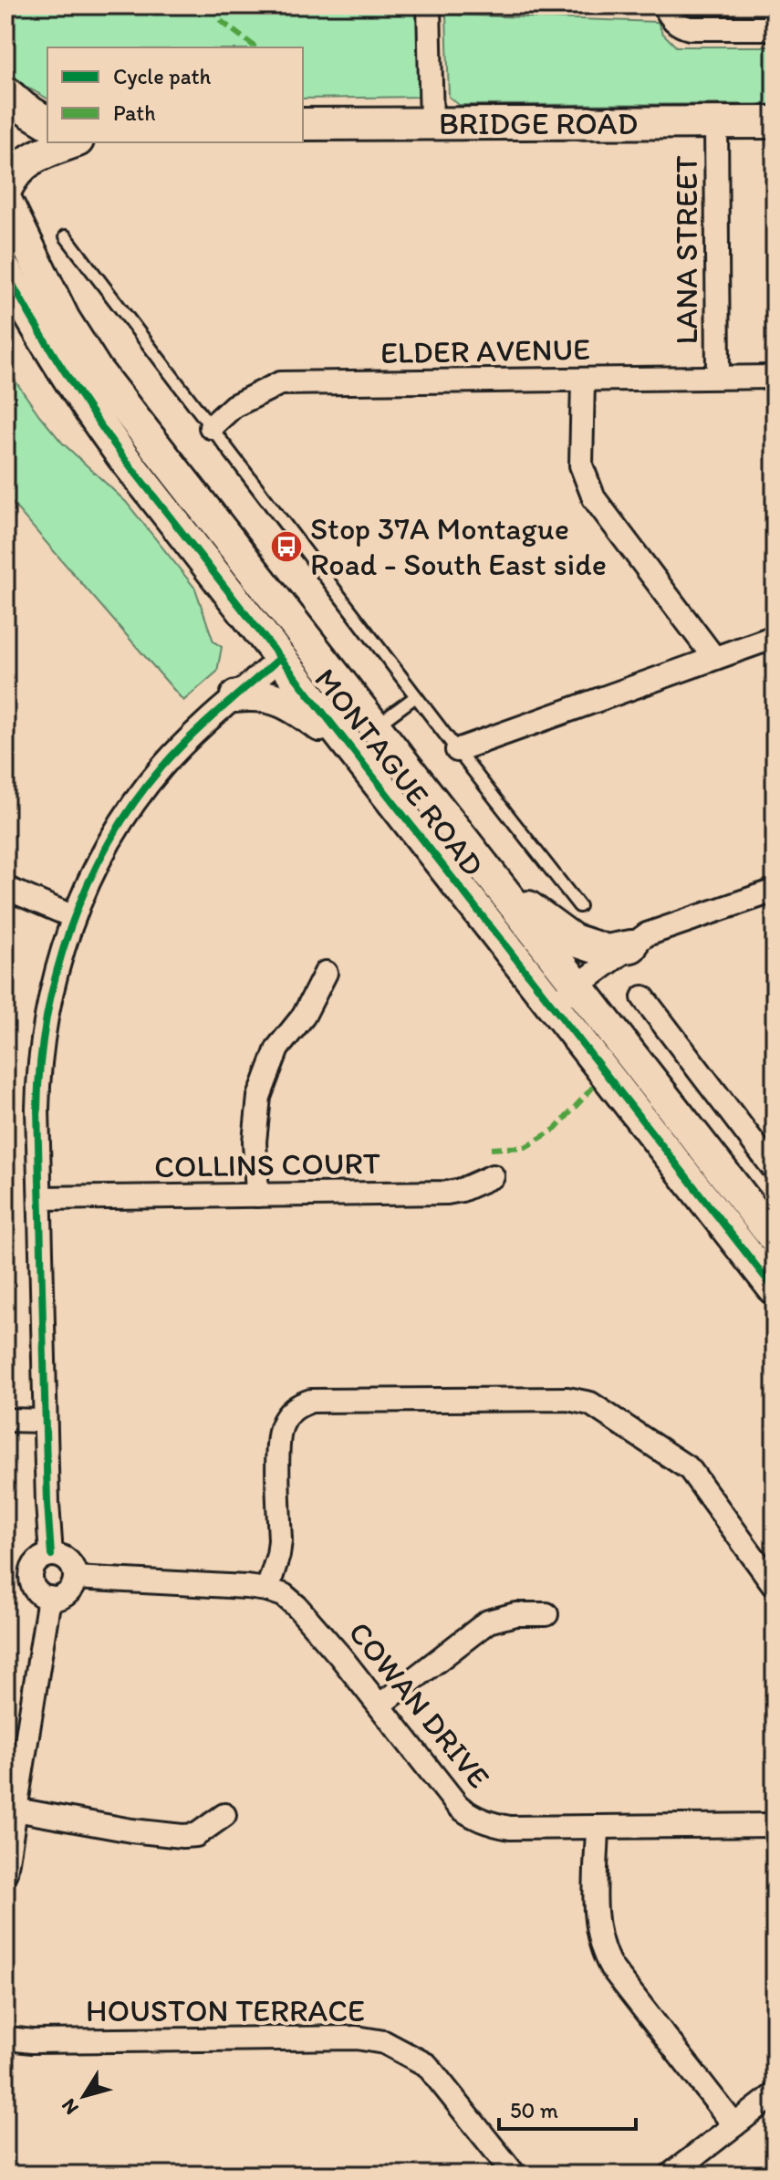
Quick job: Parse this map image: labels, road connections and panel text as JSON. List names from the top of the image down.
{
  "streets": {
    "main road": ["BRIDGE ROAD", "MONTAGUE ROAD"],
    "street": [
      "LANA STREET",
      "ELDER AVENUE",
      "COLLINS COURT",
      "COWAN DRIVE",
      "HOUSTON TERRACE"
    ]
  },
  "crossings": [
    ["BRIDGE ROAD", "LANA STREET"],
    ["LANA STREET", "ELDER AVENUE"]
  ],
  "places": {
    "bus stop": ["Stop 37A Montague Road - South East side"]
  },
  "legend": ["Cycle path", "Path"],
  "scale_bar": "50 m",
  "north": "bottom left"
}
